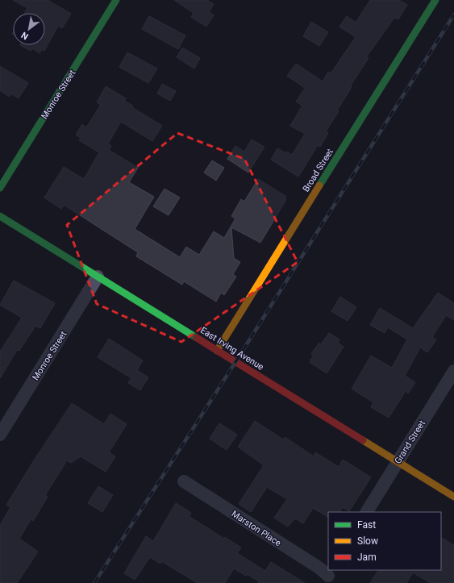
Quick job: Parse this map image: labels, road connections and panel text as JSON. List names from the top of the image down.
{
  "streets": {
    "street": [
      "Monroe Street",
      "Broad Street",
      "East Irving Avenue",
      "Grand Street",
      "Marston Place"
    ]
  },
  "crossings": [
    ["Monroe Street", "East Irving Avenue"],
    ["Broad Street", "East Irving Avenue"],
    ["East Irving Avenue", "Grand Street"]
  ],
  "legend": ["Fast", "Slow", "Jam"],
  "north": "bottom left"
}
